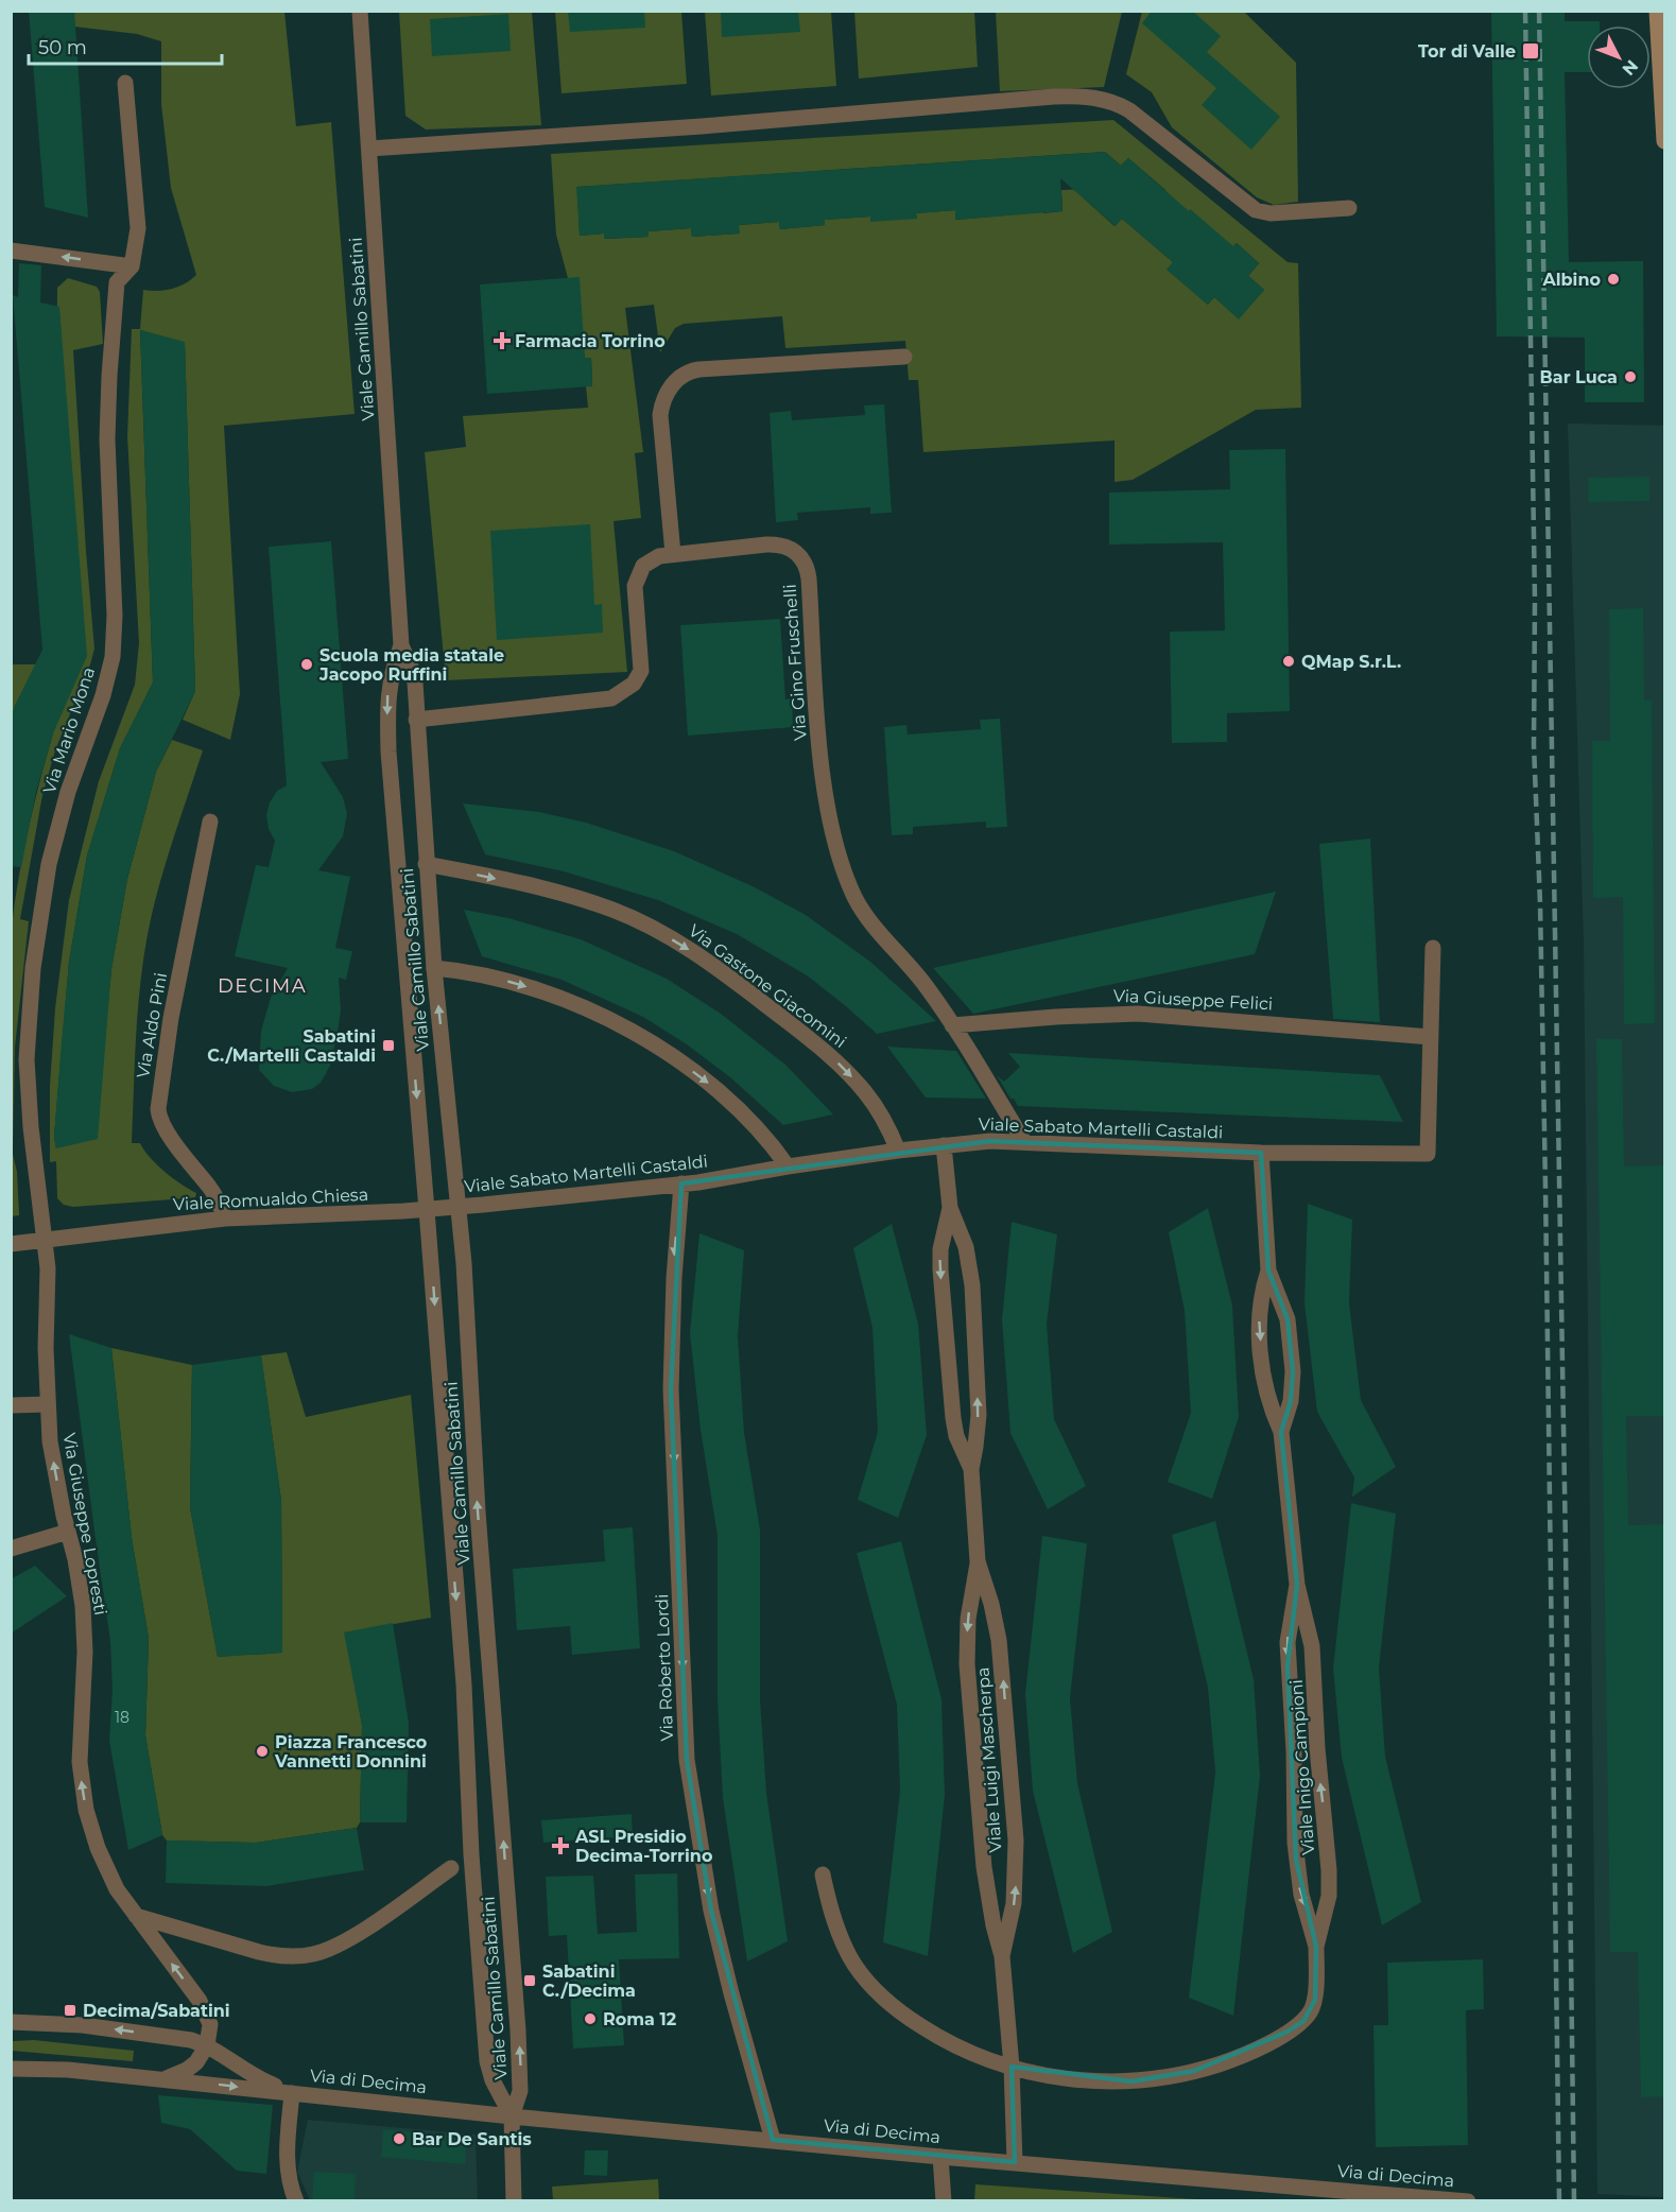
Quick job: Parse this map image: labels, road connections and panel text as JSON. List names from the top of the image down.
{
  "streets": {
    "street": [
      "Viale Camillo Sabatini",
      "Via Gino Fruschelli",
      "Via Mario Mona",
      "Via Gastone Giacomini",
      "Via Giuseppe Felici",
      "Via Aldo Pini",
      "Viale Sabato Martelli Castaldi",
      "Viale Romualdo Chiesa",
      "Via Giuseppe Lopresti",
      "Via Roberto Lordi",
      "Viale Luigi Mascherpa",
      "Viale Inigo Campioni",
      "Via di Decima"
    ]
  },
  "crossings": [
    ["Viale Camillo Sabatini", "Via Gino Fruschelli"],
    ["Viale Camillo Sabatini", "Via Gastone Giacomini"],
    ["Viale Camillo Sabatini", "Viale Sabato Martelli Castaldi"],
    ["Viale Camillo Sabatini", "Viale Romualdo Chiesa"],
    ["Viale Camillo Sabatini", "Via di Decima"],
    ["Via Gino Fruschelli", "Via Giuseppe Felici"],
    ["Via Gino Fruschelli", "Viale Sabato Martelli Castaldi"],
    ["Via Mario Mona", "Viale Romualdo Chiesa"],
    ["Via Mario Mona", "Via Giuseppe Lopresti"],
    ["Via Gastone Giacomini", "Viale Sabato Martelli Castaldi"],
    ["Via Giuseppe Felici", "Viale Sabato Martelli Castaldi"],
    ["Via Aldo Pini", "Viale Romualdo Chiesa"],
    ["Viale Sabato Martelli Castaldi", "Viale Romualdo Chiesa"],
    ["Viale Sabato Martelli Castaldi", "Via Roberto Lordi"],
    ["Viale Sabato Martelli Castaldi", "Viale Luigi Mascherpa"],
    ["Viale Sabato Martelli Castaldi", "Viale Inigo Campioni"],
    ["Viale Romualdo Chiesa", "Via Giuseppe Lopresti"],
    ["Via Giuseppe Lopresti", "Via di Decima"],
    ["Via Roberto Lordi", "Via di Decima"],
    ["Viale Luigi Mascherpa", "Viale Inigo Campioni"],
    ["Viale Luigi Mascherpa", "Via di Decima"]
  ],
  "one_way": ["Via Giuseppe Lopresti", "Via Roberto Lordi"],
  "districts": ["DECIMA"],
  "places": {
    "transit": [
      "Tor di Valle",
      "Sabatini C./Martelli Castaldi",
      "Sabatini C./Decima",
      "Decima/Sabatini"
    ],
    "other": [
      "Albino",
      "Bar Luca",
      "QMap S.r.L.",
      "Scuola media statale Jacopo Ruffini",
      "Piazza Francesco Vannetti Donnini",
      "Roma 12",
      "Bar De Santis"
    ],
    "health": ["Farmacia Torrino", "ASL Presidio Decima-Torrino"]
  },
  "house_numbers": ["18"],
  "scale_bar": "50 m",
  "north": "bottom right"
}
